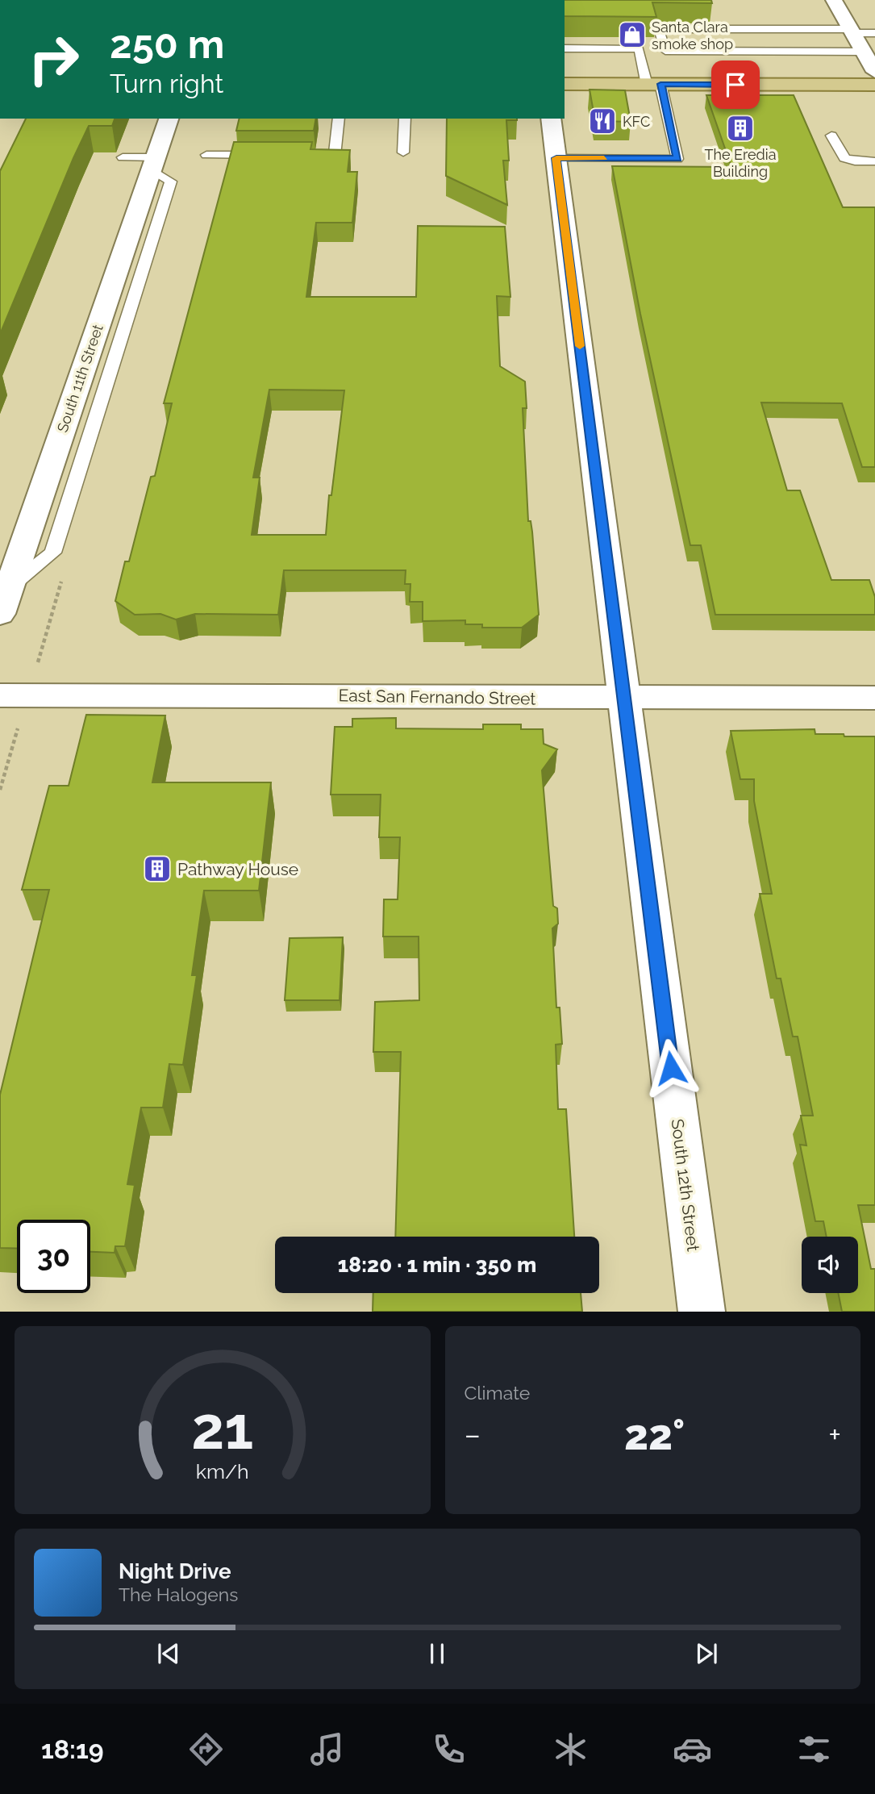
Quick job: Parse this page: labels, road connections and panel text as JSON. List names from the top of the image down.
{
  "streets": {
    "street": ["South 11th Street", "East San Fernando Street", "South 12th Street"]
  },
  "crossings": [
    ["East San Fernando Street", "South 12th Street"]
  ],
  "places": {
    "shop": ["Santa Clara smoke shop"],
    "restaurant": ["KFC"],
    "building": ["The Eredia Building", "Pathway House"]
  },
  "page": {
    "turn": ["250 m", "Turn right"],
    "limit": "30",
    "trip": "18:20 · 1 min · 350 m",
    "tile": "Climate",
    "heat": ["−", "22°", "+"],
    "song": ["Night Drive", "The Halogens"],
    "tabs": "18:19",
    "gauge": ["21", "km/h"]
  }
}
